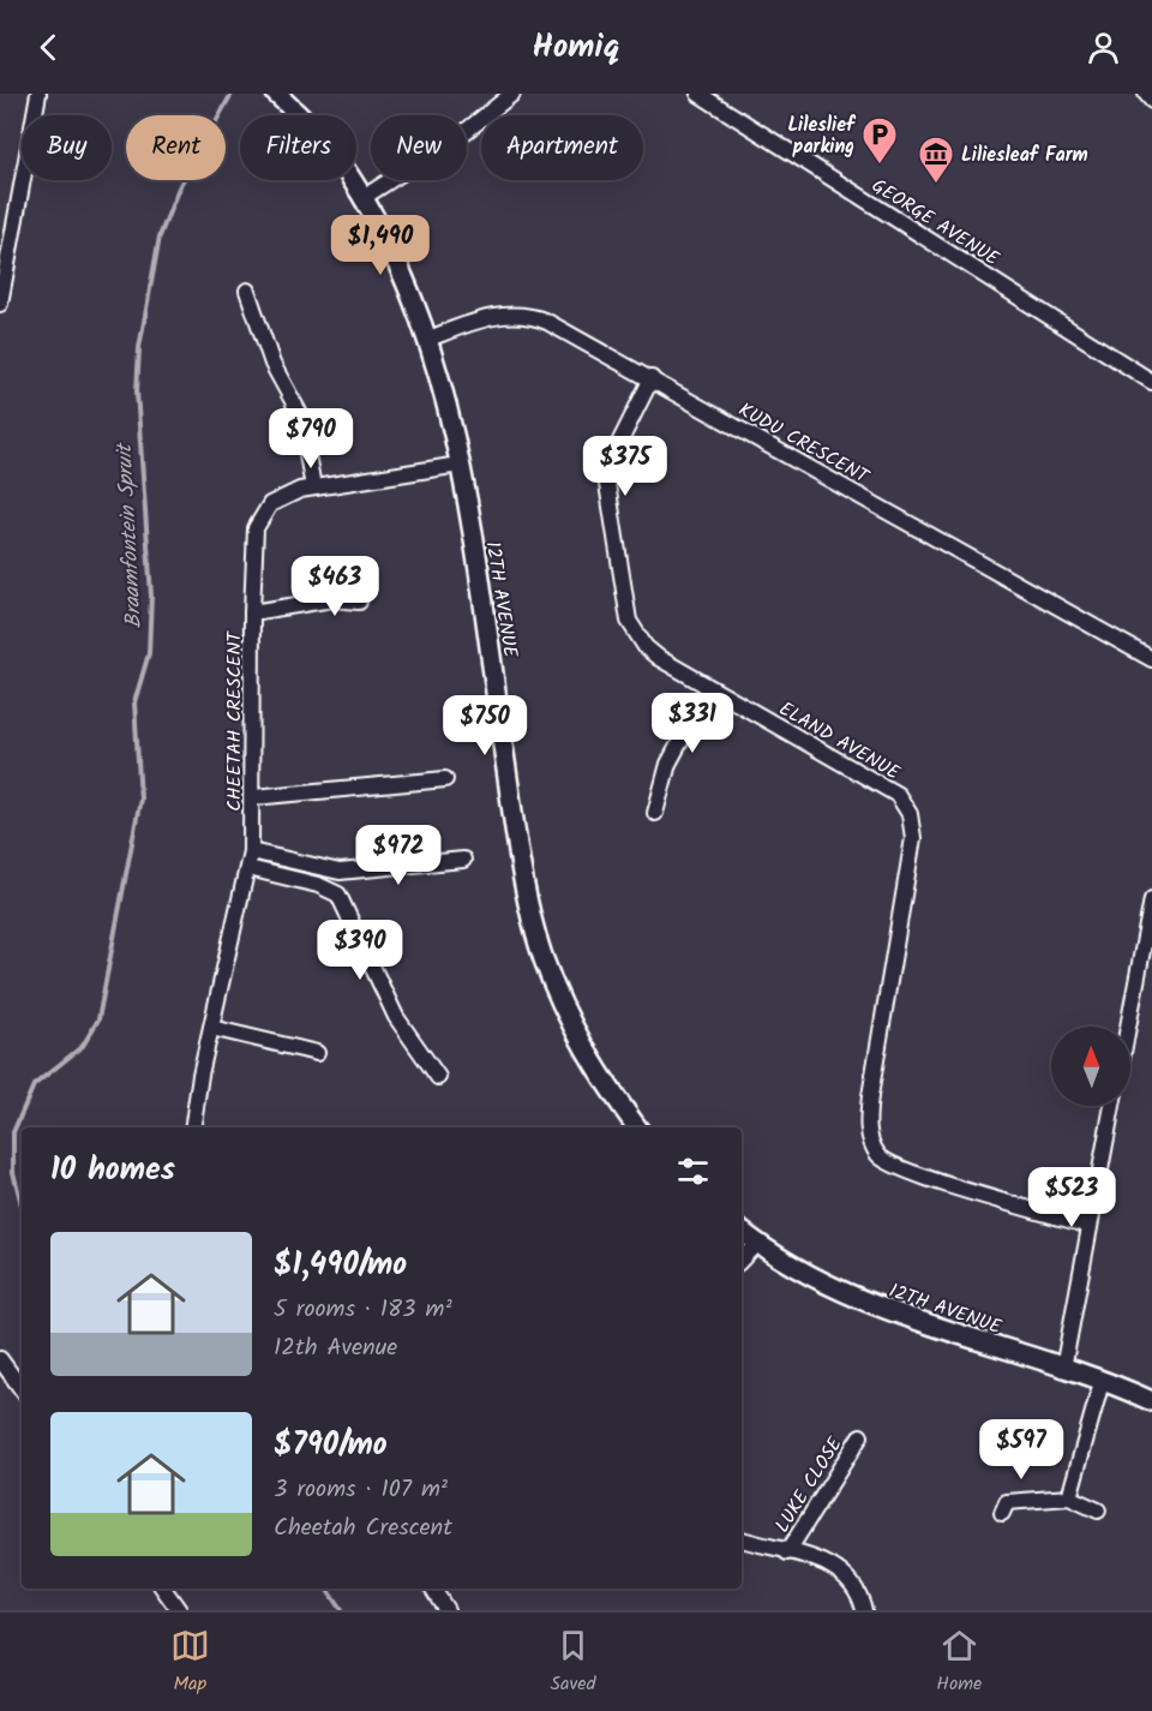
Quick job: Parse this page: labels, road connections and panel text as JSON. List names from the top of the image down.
{
  "streets": {
    "street": [
      "GEORGE AVENUE",
      "KUDU CRESCENT",
      "12TH AVENUE",
      "CHEETAH CRESCENT",
      "ELAND AVENUE",
      "LUKE CLOSE"
    ]
  },
  "crossings": [
    ["KUDU CRESCENT", "12TH AVENUE"],
    ["KUDU CRESCENT", "ELAND AVENUE"],
    ["12TH AVENUE", "CHEETAH CRESCENT"]
  ],
  "water": ["Braamfontein Spruit"],
  "places": {
    "parking": ["Lileslief parking"],
    "museum": ["Liliesleaf Farm"]
  },
  "north": "top",
  "page": {
    "header": "Homiq",
    "chip": [
      "Buy",
      "Rent",
      "Filters",
      "New",
      "Apartment"
    ],
    "price": [
      "$1,490",
      "$790",
      "$375",
      "$463",
      "$331",
      "$750",
      "$972",
      "$390",
      "$523",
      "$597"
    ],
    "heading": "10 homes",
    "list": [
      {
        "name": "$1,490/mo",
        "note": "5 rooms · 183 m² · 12th Avenue"
      },
      {
        "name": "$790/mo",
        "note": "3 rooms · 107 m² · Cheetah Crescent"
      }
    ],
    "tabs": ["Map", "Saved", "Home"]
  }
}
